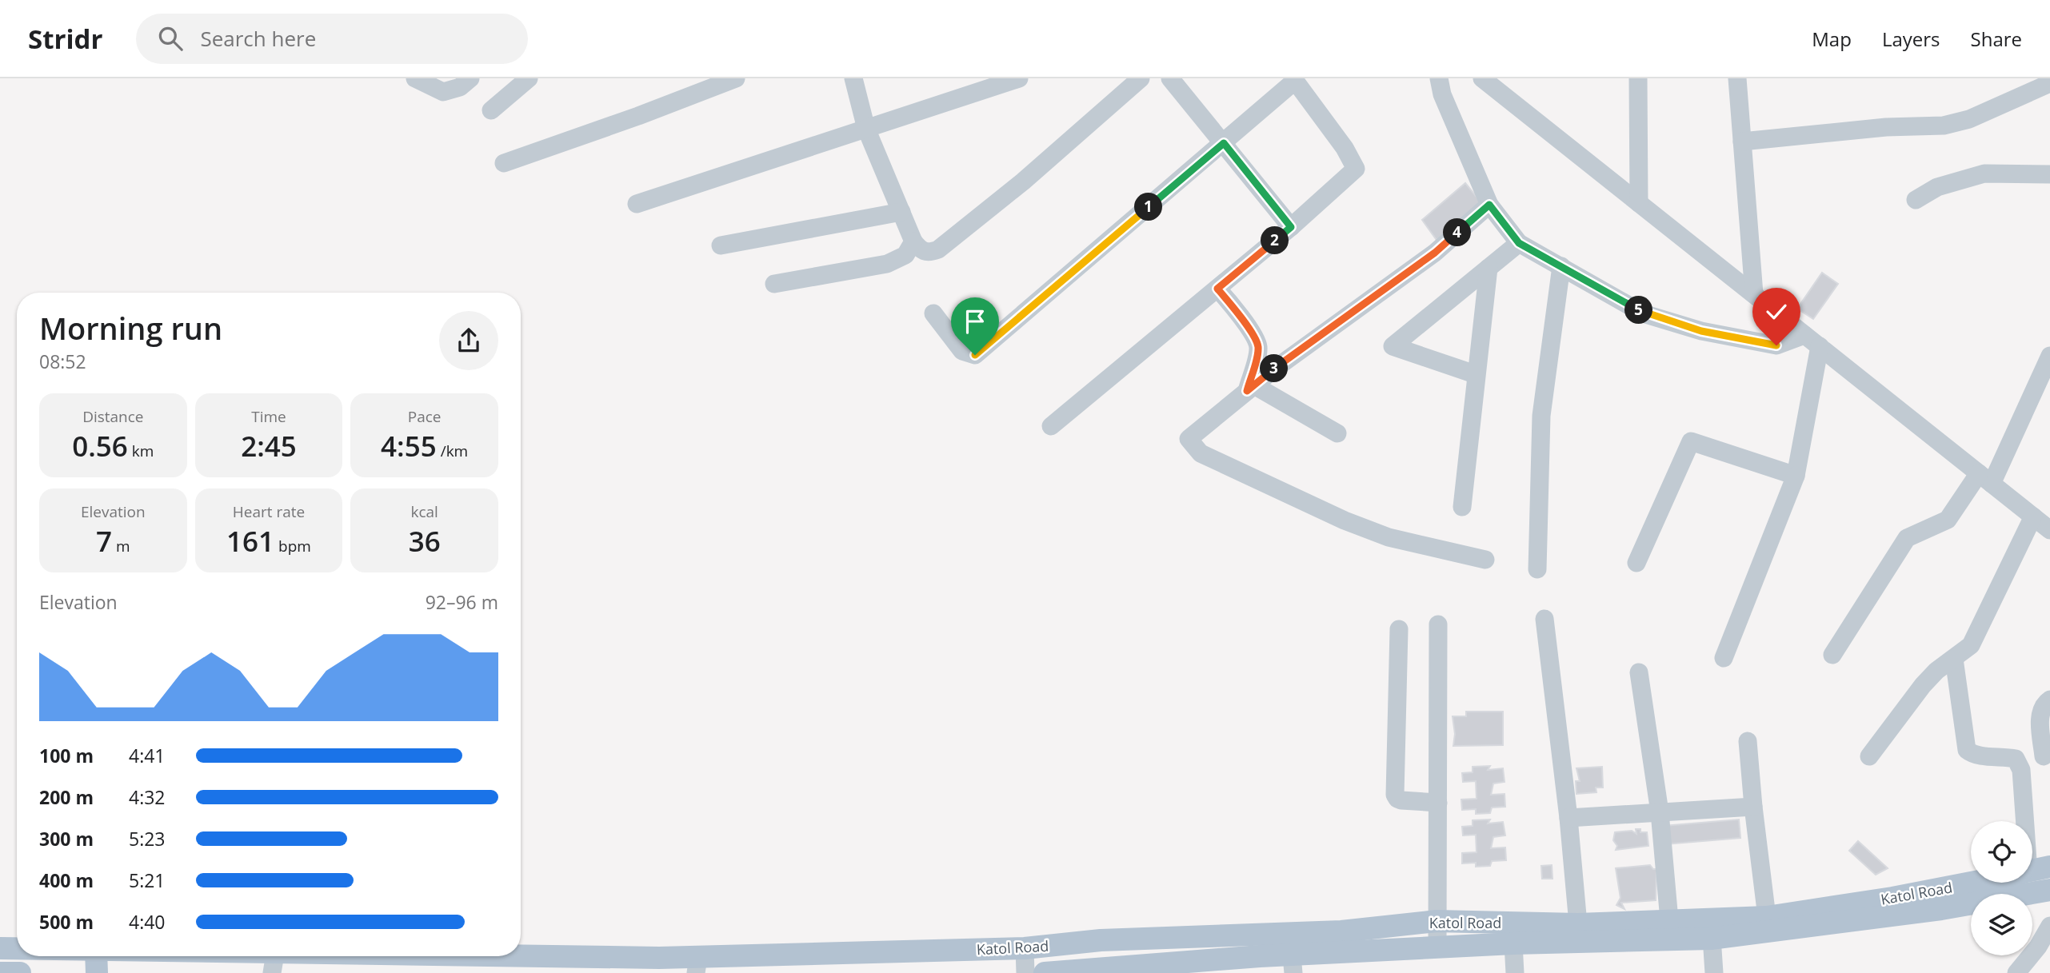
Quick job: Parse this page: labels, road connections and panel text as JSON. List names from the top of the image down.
{
  "streets": {
    "main road": ["Katol Road"]
  },
  "page": {
    "header": "Stridr",
    "search": "Search here",
    "nav": ["Map", "Layers", "Share"],
    "pins": [
      "1",
      "4",
      "2",
      "5",
      "3"
    ],
    "heading": ["Morning run", "08:52"],
    "stats": [
      ["Distance", "0.56 km"],
      ["Time", "2:45"],
      ["Pace", "4:55 /km"],
      ["Elevation", "7 m"],
      ["Heart rate", "161 bpm"],
      ["kcal", "36"]
    ],
    "chart": ["Elevation", "92–96 m"],
    "list": [
      {
        "name": "100 m",
        "note": "4:41"
      },
      {
        "name": "200 m",
        "note": "4:32"
      },
      {
        "name": "300 m",
        "note": "5:23"
      },
      {
        "name": "400 m",
        "note": "5:21"
      },
      {
        "name": "500 m",
        "note": "4:40"
      }
    ]
  }
}
